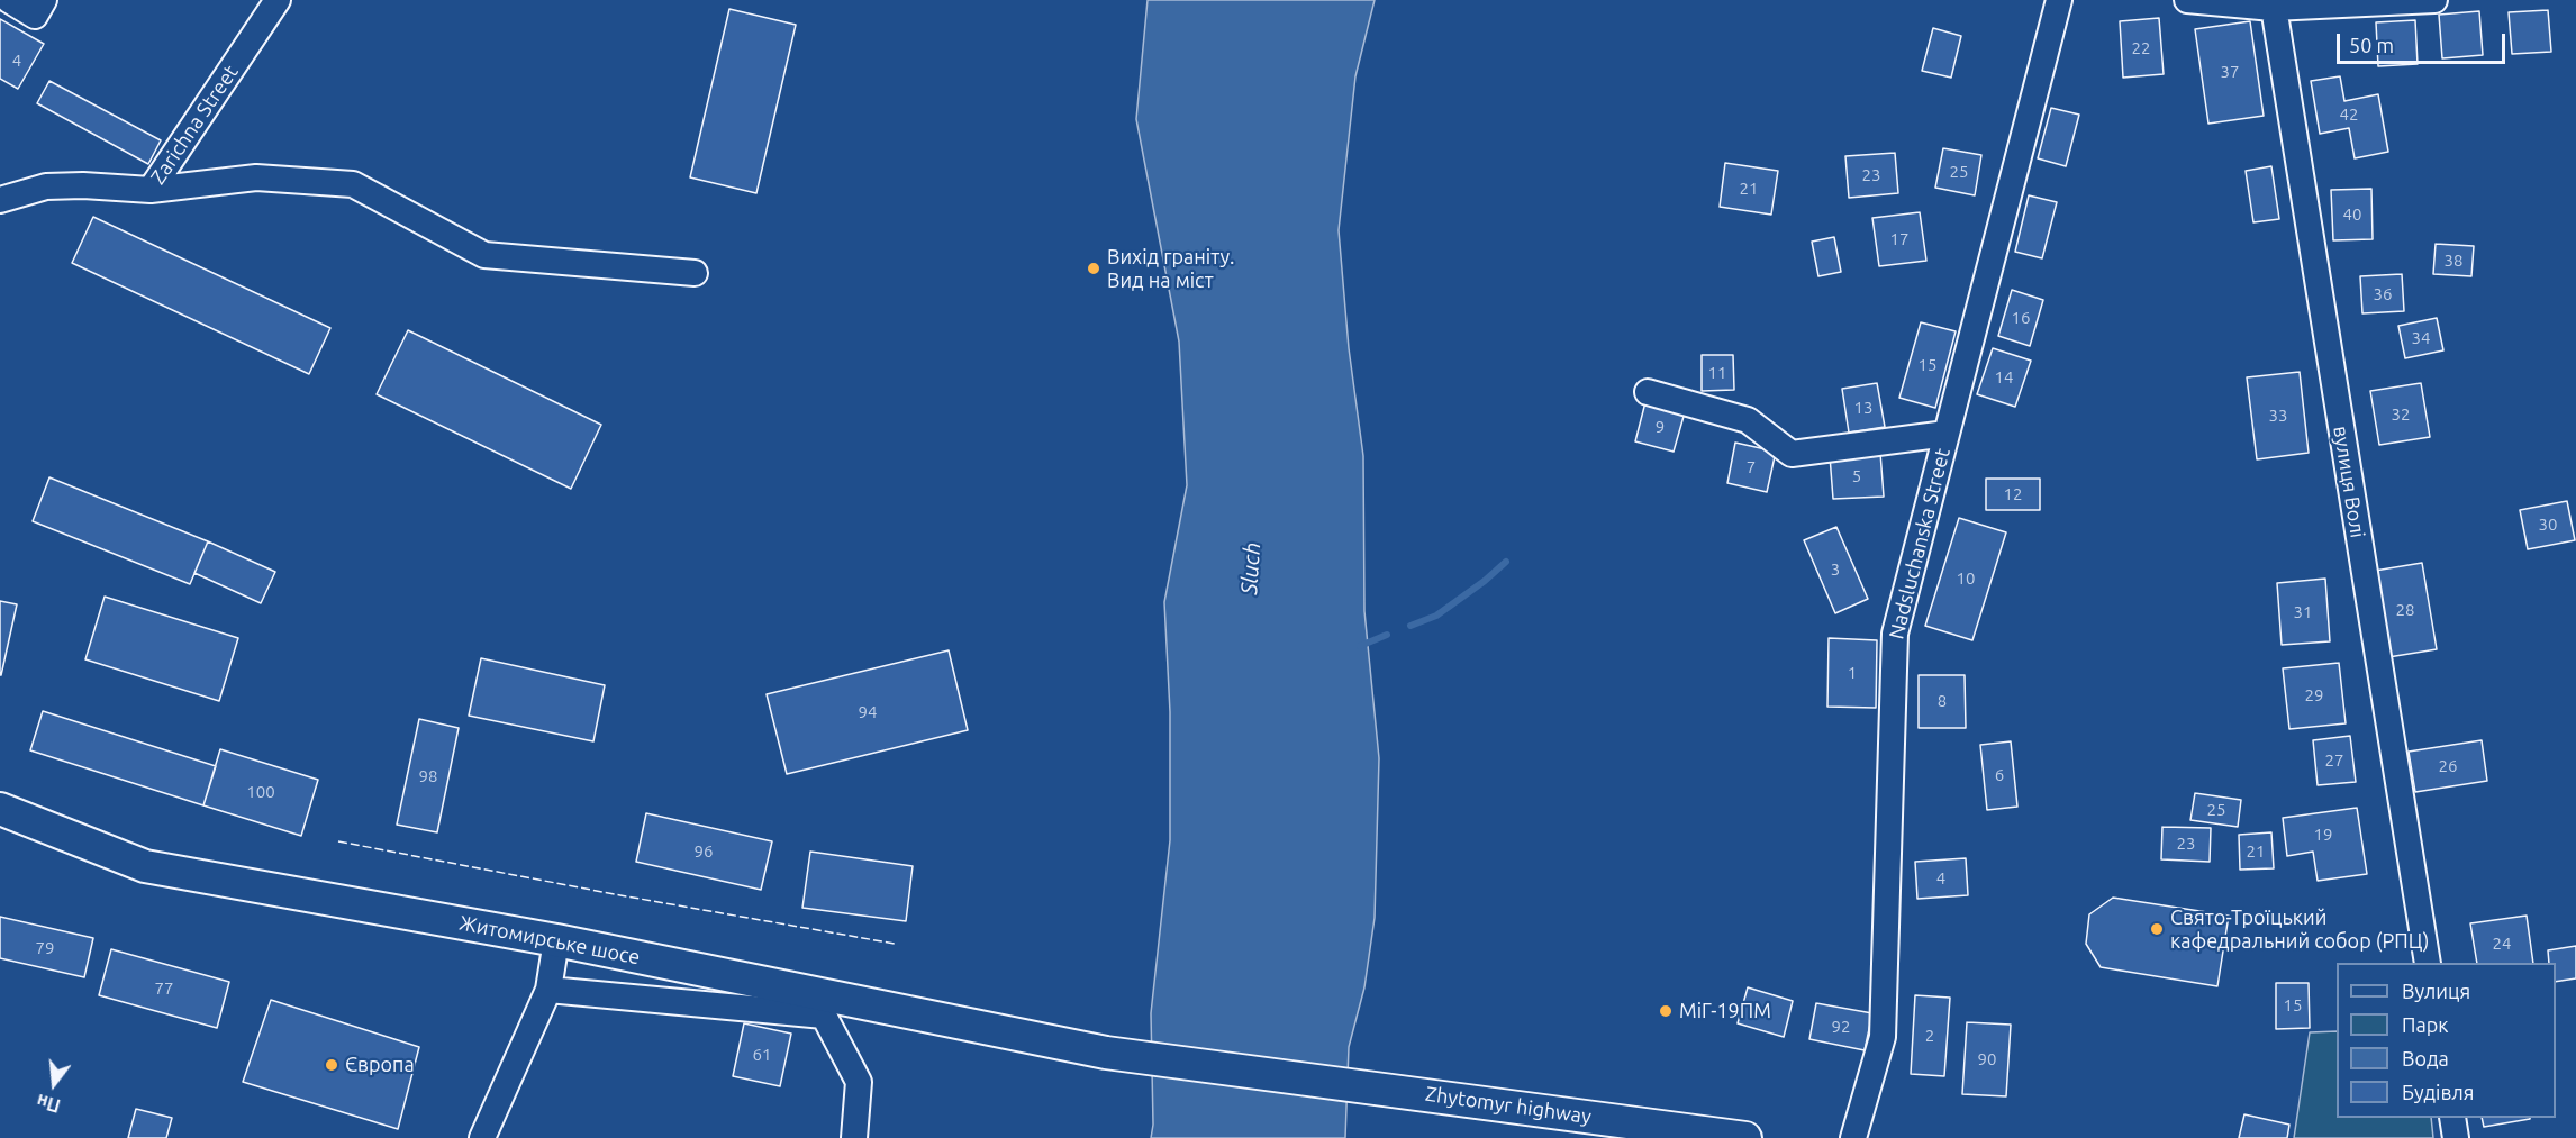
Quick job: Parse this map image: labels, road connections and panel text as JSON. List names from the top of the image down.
{
  "streets": {
    "main road": ["Житомирське шосе", "Zhytomyr highway"],
    "street": ["Zarichna Street", "вулиця Волі", "Nadsluchanska Street"]
  },
  "crossings": [
    ["Житомирське шосе", "Zhytomyr highway"]
  ],
  "water": ["Sluch"],
  "places": [
    "Вихід граніту. Вид на міст",
    "Свято-Троїцький кафедральний собор (РПЦ)",
    "МіГ-19ПМ",
    "Європа"
  ],
  "house_numbers": [
    "22",
    "4",
    "37",
    "42",
    "25",
    "23",
    "21",
    "40",
    "17",
    "38",
    "36",
    "16",
    "34",
    "15",
    "11",
    "14",
    "13",
    "32",
    "33",
    "9",
    "7",
    "5",
    "12",
    "30",
    "3",
    "10",
    "28",
    "31",
    "1",
    "29",
    "8",
    "94",
    "27",
    "26",
    "6",
    "98",
    "100",
    "25",
    "19",
    "23",
    "96",
    "21",
    "4",
    "24",
    "79",
    "77",
    "15",
    "92",
    "2",
    "61",
    "90"
  ],
  "legend": [
    "Вулиця",
    "Парк",
    "Вода",
    "Будівля"
  ],
  "scale_bar": "50 m",
  "north": "bottom"
}
